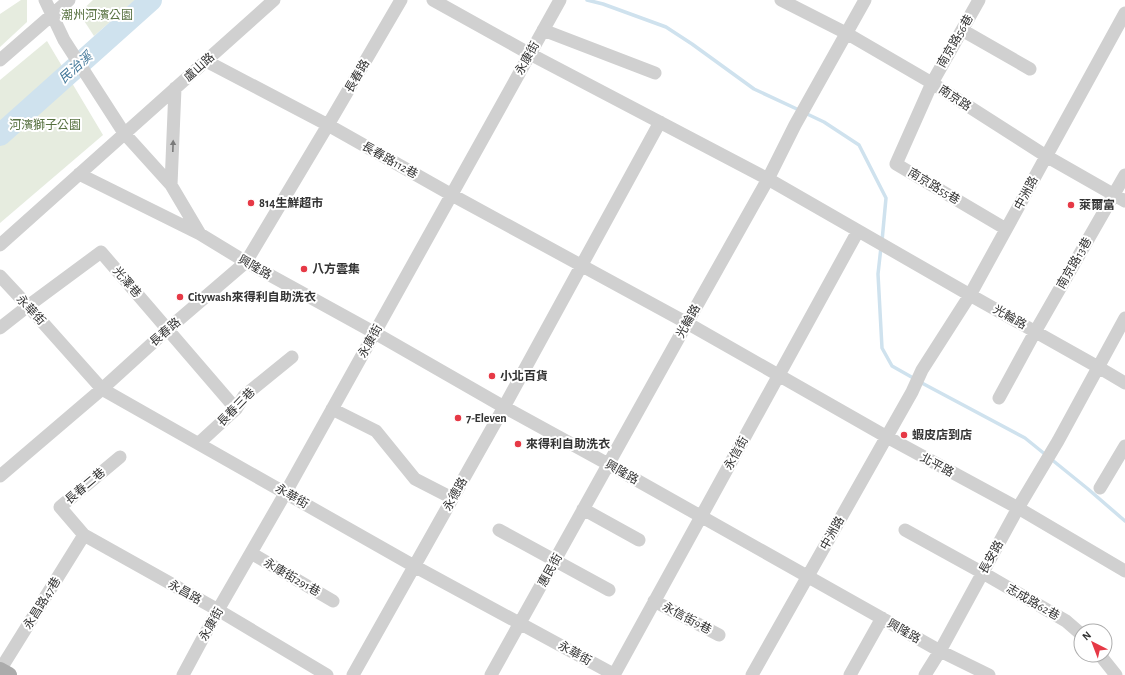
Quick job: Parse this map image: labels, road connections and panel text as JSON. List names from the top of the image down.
{
  "streets": {
    "street": [
      "南京路56巷",
      "永康街",
      "盧山路",
      "長春路",
      "南京路",
      "長春路112巷",
      "南京路55巷",
      "中洲路",
      "南京路13巷",
      "興隆路",
      "光澤巷",
      "永華街",
      "光輪路",
      "長春三巷",
      "永信街",
      "北平路",
      "長春二巷",
      "永德路",
      "長安路",
      "惠民街",
      "永康街291巷",
      "永昌路",
      "志成路62巷",
      "永昌路47巷",
      "永信街9巷"
    ]
  },
  "crossings": [
    ["南京路56巷", "南京路"],
    ["南京路56巷", "南京路55巷"],
    ["永康街", "長春路112巷"],
    ["永康街", "興隆路"],
    ["永康街", "永華街"],
    ["永康街", "永康街291巷"],
    ["永康街", "永昌路"],
    ["盧山路", "長春路112巷"],
    ["盧山路", "興隆路"],
    ["長春路", "長春路112巷"],
    ["長春路", "興隆路"],
    ["長春路", "光澤巷"],
    ["長春路", "永華街"],
    ["南京路", "南京路55巷"],
    ["南京路", "中洲路"],
    ["南京路", "南京路13巷"],
    ["南京路", "光輪路"],
    ["長春路112巷", "北平路"],
    ["長春路112巷", "永德路"],
    ["南京路55巷", "中洲路"],
    ["中洲路", "興隆路"],
    ["中洲路", "光輪路"],
    ["中洲路", "北平路"],
    ["南京路13巷", "光輪路"],
    ["興隆路", "光輪路"],
    ["興隆路", "永信街"],
    ["興隆路", "永德路"],
    ["興隆路", "長安路"],
    ["興隆路", "惠民街"],
    ["光澤巷", "永華街"],
    ["光澤巷", "長春三巷"],
    ["永華街", "長春三巷"],
    ["永華街", "永信街"],
    ["永華街", "永德路"],
    ["永華街", "惠民街"],
    ["光輪路", "永信街"],
    ["光輪路", "北平路"],
    ["光輪路", "長安路"],
    ["光輪路", "惠民街"],
    ["永信街", "北平路"],
    ["永信街", "永信街9巷"],
    ["北平路", "永德路"],
    ["北平路", "長安路"],
    ["長春二巷", "永昌路"],
    ["長春二巷", "永昌路47巷"],
    ["長安路", "志成路62巷"],
    ["永昌路", "永昌路47巷"]
  ],
  "water": ["民治溪"],
  "parks": ["潮州河濱公園", "河濱獅子公園"],
  "places": [
    "814生鮮超市",
    "萊爾富",
    "八方雲集",
    "Citywash來得利自助洗衣",
    "小北百貨",
    "7-Eleven",
    "蝦皮店到店",
    "來得利自助洗衣"
  ],
  "north": "top left"
}
